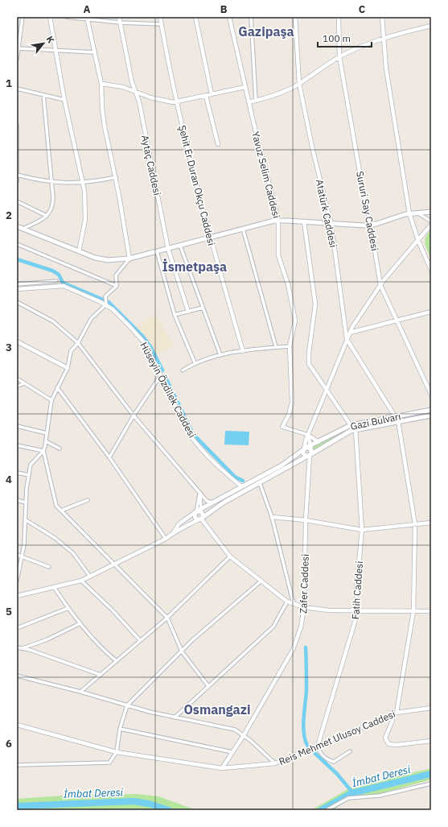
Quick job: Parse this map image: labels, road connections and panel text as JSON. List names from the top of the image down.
{
  "streets": {
    "main road": ["Gazi Bulvarı"],
    "street": [
      "Aytaç Caddesi",
      "Yavuz Selim Caddesi",
      "Şehit Er Duran Okçu Caddesi",
      "Sururi Say Caddesi",
      "Atatürk Caddesi",
      "Hüseyin Özdilek Caddesi",
      "Zafer Caddesi",
      "Fatih Caddesi",
      "Reis Mehmet Ulusoy Caddesi"
    ]
  },
  "crossings": [
    ["Atatürk Caddesi", "Gazi Bulvarı"],
    ["Hüseyin Özdilek Caddesi", "Gazi Bulvarı"],
    ["Gazi Bulvarı", "Zafer Caddesi"],
    ["Gazi Bulvarı", "Fatih Caddesi"],
    ["Zafer Caddesi", "Reis Mehmet Ulusoy Caddesi"],
    ["Fatih Caddesi", "Reis Mehmet Ulusoy Caddesi"]
  ],
  "districts": ["Gazipaşa", "İsmetpaşa", "Osmangazi"],
  "water": ["İmbat Deresi"],
  "scale_bar": "100 m",
  "north": "top right",
  "grid": {
    "columns": ["A", "B", "C"],
    "rows": [
      "1",
      "2",
      "3",
      "4",
      "5",
      "6"
    ]
  }
}
